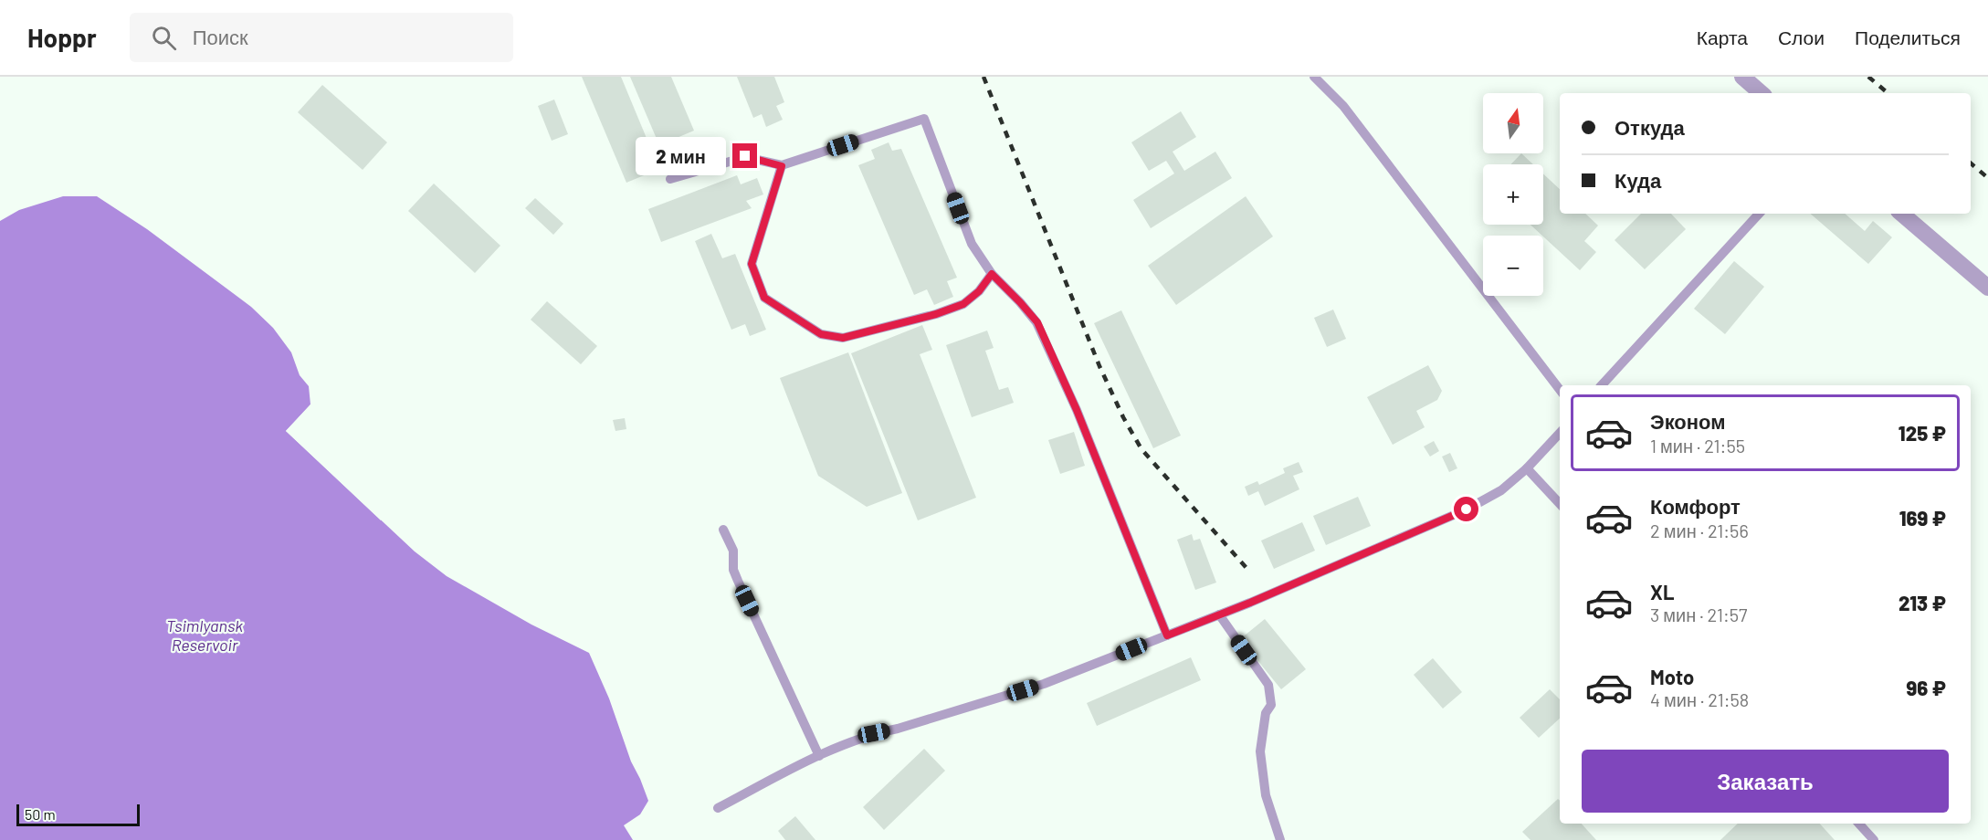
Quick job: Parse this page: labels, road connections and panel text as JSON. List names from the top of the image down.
{
  "water": ["Tsimlyansk Reservoir"],
  "scale_bar": "50 m",
  "north": "top",
  "page": {
    "header": "Hoppr",
    "search": "Поиск",
    "nav": ["Карта", "Слои", "Поделиться"],
    "map_buttons": ["+", "−"],
    "banner": ["Откуда", "Куда"],
    "bubble": "2 мин",
    "list": [
      {
        "name": "Эконом",
        "note": "1 мин · 21:55",
        "value": "125 ₽"
      },
      {
        "name": "Комфорт",
        "note": "2 мин · 21:56",
        "value": "169 ₽"
      },
      {
        "name": "XL",
        "note": "3 мин · 21:57",
        "value": "213 ₽"
      },
      {
        "name": "Moto",
        "note": "4 мин · 21:58",
        "value": "96 ₽"
      }
    ],
    "buttons": "Заказать",
    "scale": "50 m"
  }
}
